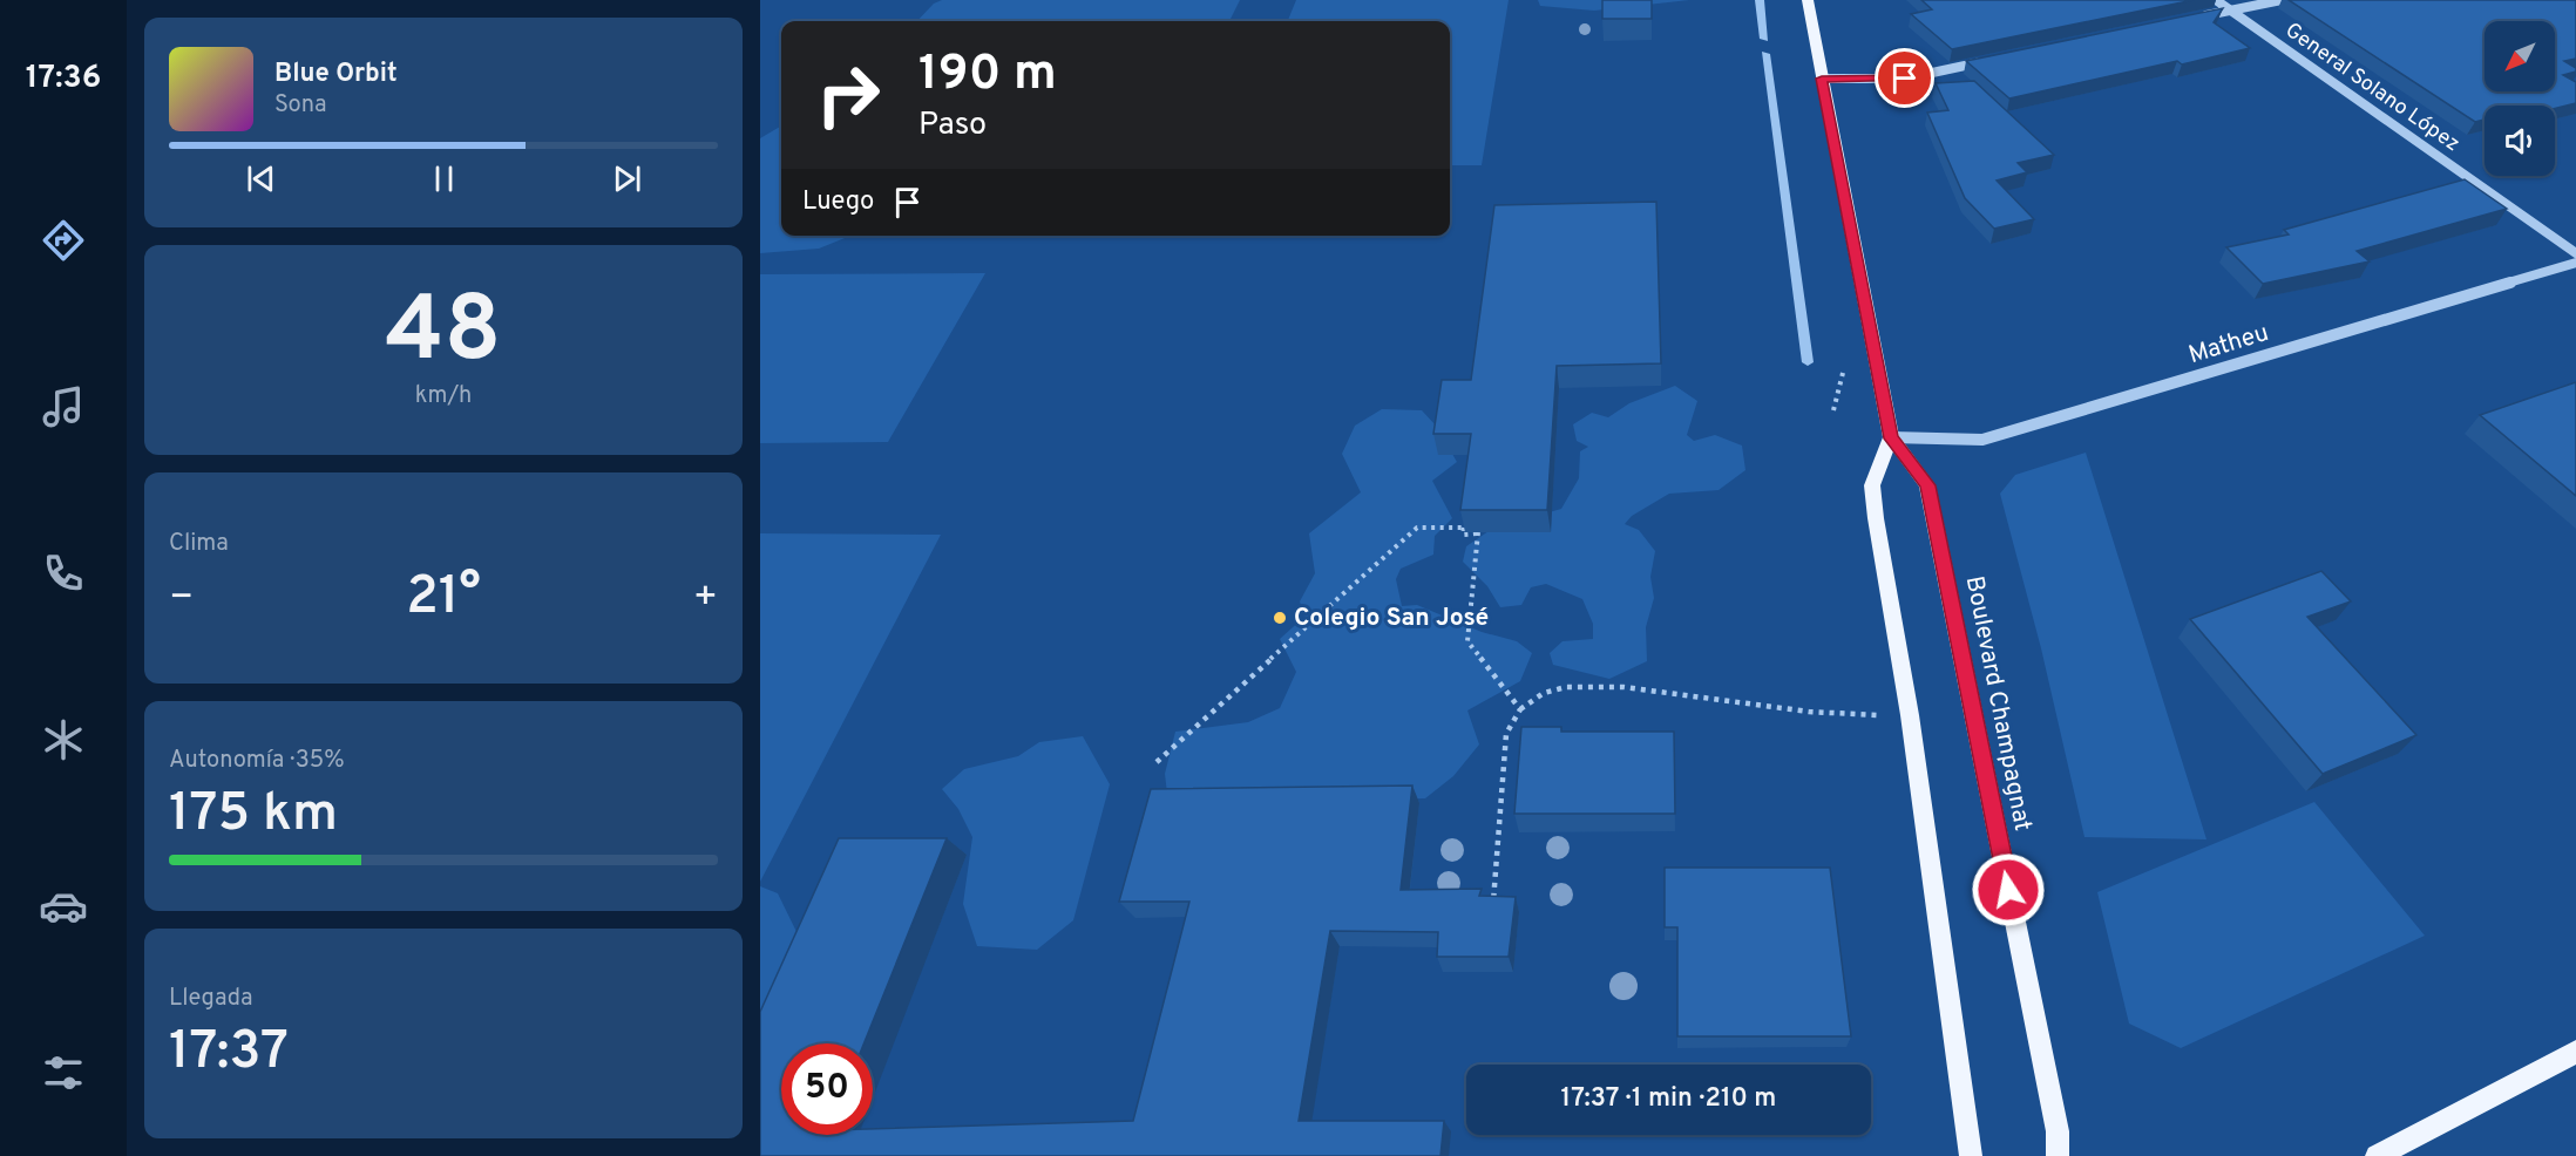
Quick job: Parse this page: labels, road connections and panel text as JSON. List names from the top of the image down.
{
  "streets": {
    "main road": ["Boulevard Champagnat"],
    "street": ["General Solano López", "Matheu"]
  },
  "crossings": [
    ["Matheu", "Boulevard Champagnat"]
  ],
  "places": ["Colegio San José"],
  "north": "bottom left",
  "page": {
    "tabs": "17:36",
    "turn": ["190 m", "Paso"],
    "song": ["Blue Orbit", "Sona"],
    "then": "Luego",
    "tile": [
      ["48", "km/h"],
      "Clima",
      ["Autonomía · 35%", "175 km"],
      ["Llegada", "17:37"]
    ],
    "heat": ["−", "21°", "+"],
    "limit": "50",
    "trip": "17:37 · 1 min · 210 m"
  }
}
